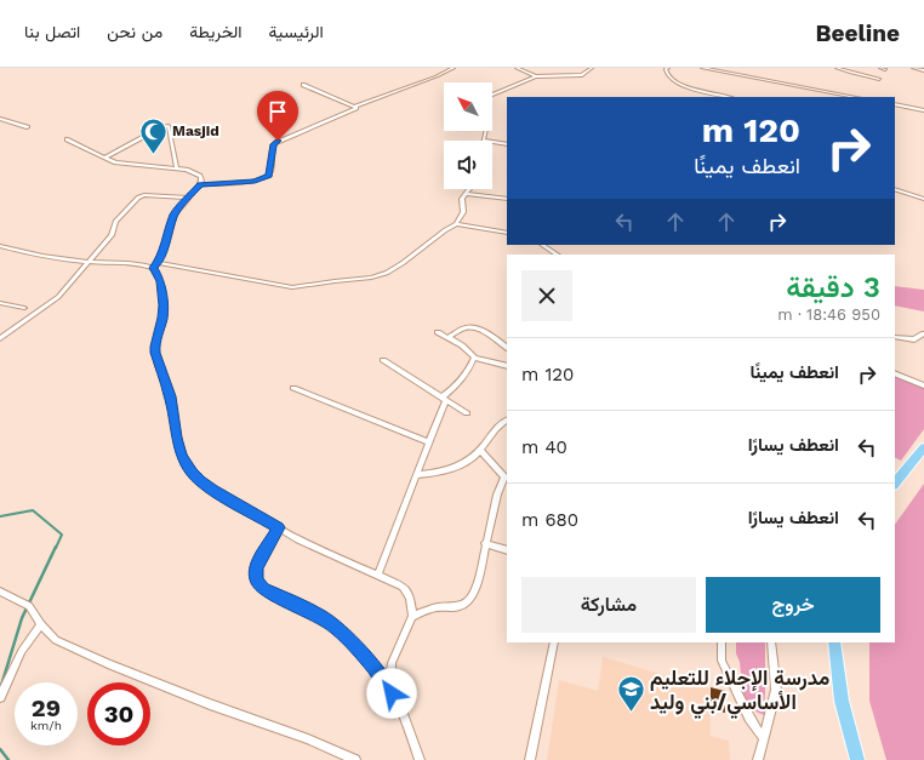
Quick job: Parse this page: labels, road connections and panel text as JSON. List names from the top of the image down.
{
  "places": {
    "mosque": ["Masjid"],
    "school or university": ["مدرسة الإجلاء للتعليم الأساسي/بني وليد"]
  },
  "north": "top left",
  "page": {
    "header": "Beeline",
    "nav": [
      "الرئيسية",
      "الخريطة",
      "من نحن",
      "اتصل بنا"
    ],
    "turn": ["120 m", "انعطف يمينًا"],
    "heading": ["3 دقيقة", "950 m · 18:46"],
    "list": [
      {
        "name": "انعطف يمينًا",
        "value": "120 m"
      },
      {
        "name": "انعطف يسارًا",
        "value": "40 m"
      },
      {
        "name": "انعطف يسارًا",
        "value": "680 m"
      }
    ],
    "buttons": ["خروج", "مشاركة"],
    "speed": "29 km/h",
    "limit": "30"
  }
}
